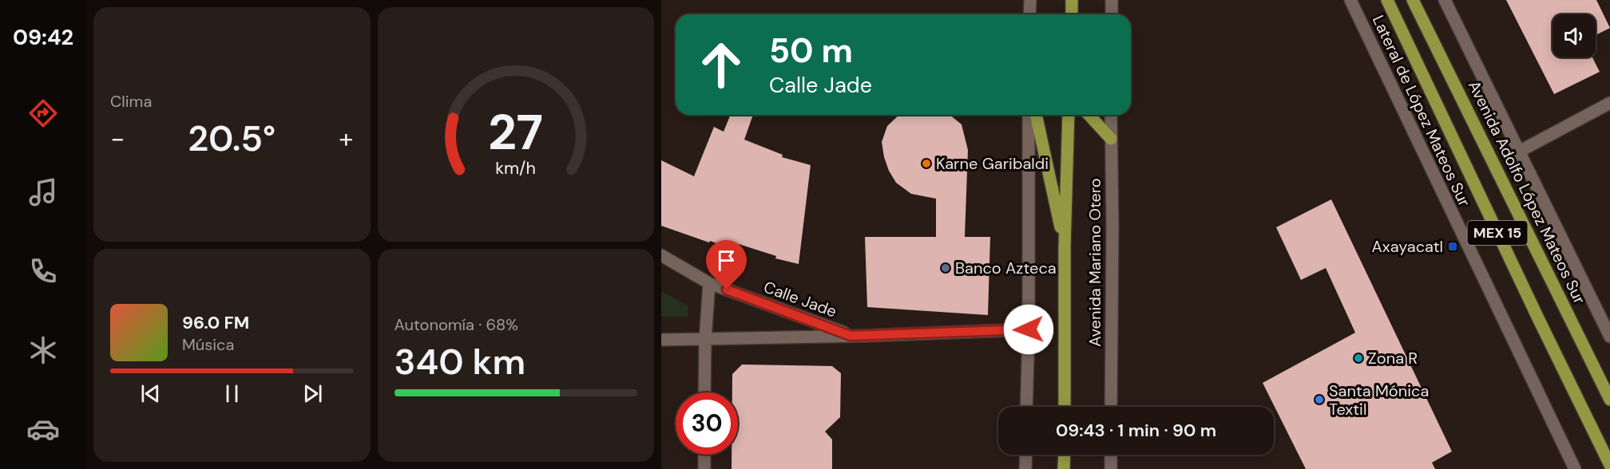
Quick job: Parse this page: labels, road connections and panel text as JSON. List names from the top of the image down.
{
  "streets": {
    "main road": [
      "Lateral de López Mateos Sur",
      "Avenida Adolfo López Mateos Sur",
      "MEX 15",
      "Avenida Mariano Otero",
      "Calle Jade"
    ]
  },
  "places": {
    "other": [
      "Karne Garibaldi",
      "Banco Azteca",
      "Zona R",
      "Santa Mónica Textil"
    ],
    "transit": ["Axayacatl"]
  },
  "page": {
    "tabs": "09:42",
    "tile": [
      "Clima",
      ["Autonomía · 68%", "340 km"]
    ],
    "turn": ["50 m", "Calle Jade"],
    "heat": ["−", "20.5°", "+"],
    "song": ["96.0 FM", "Música"],
    "limit": "30",
    "trip": "09:43 · 1 min · 90 m",
    "gauge": ["27", "km/h"]
  }
}
